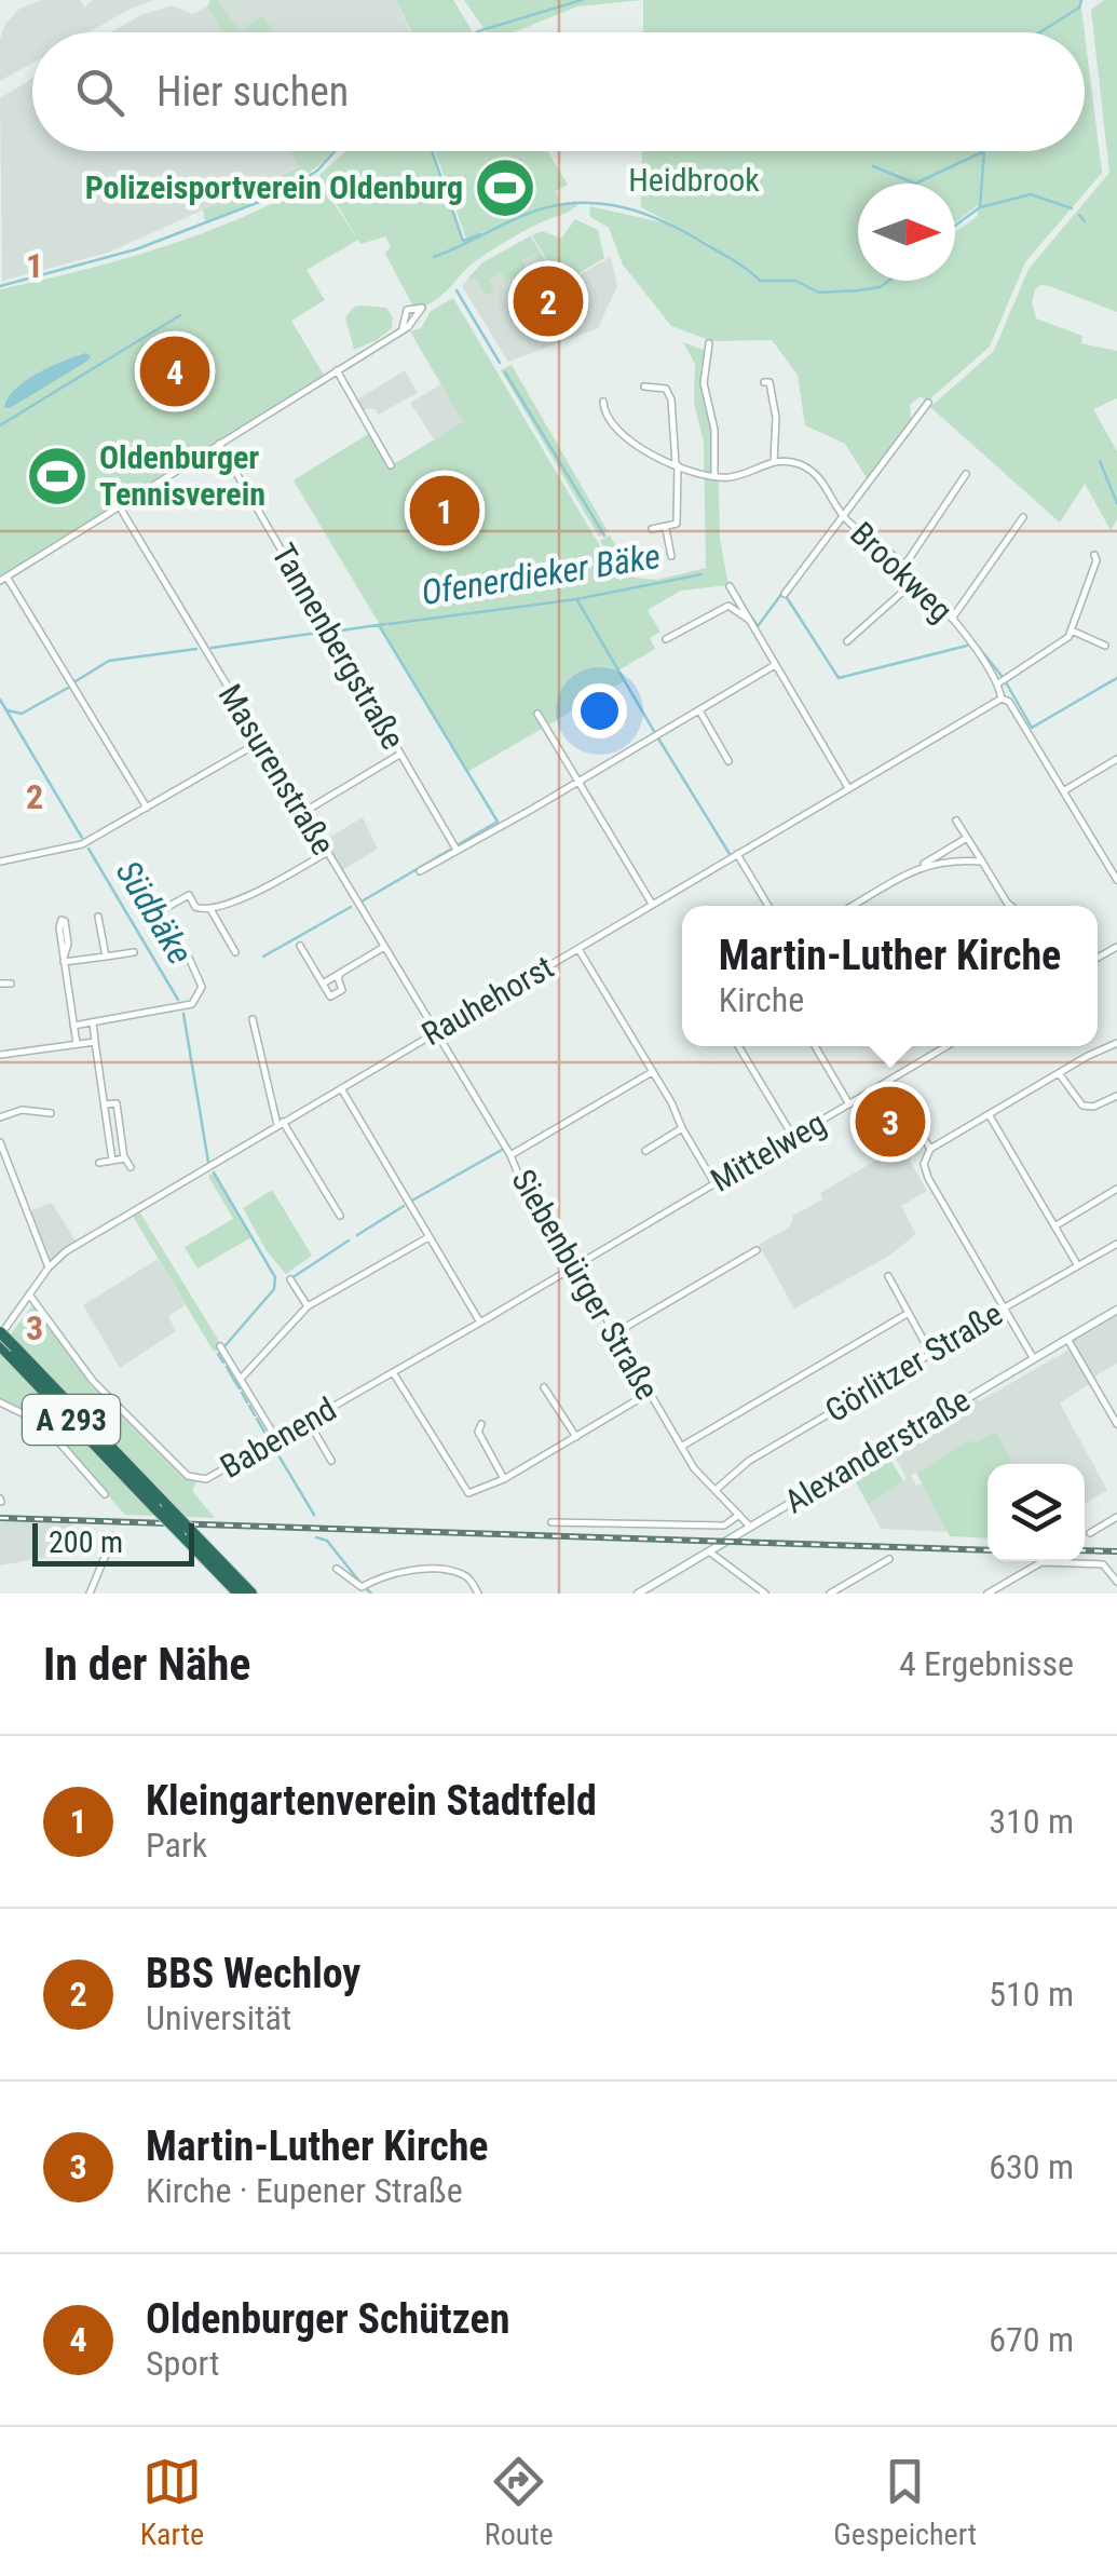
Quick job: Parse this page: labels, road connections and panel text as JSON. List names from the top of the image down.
{
  "streets": {
    "highway": ["A 293"],
    "main road": ["Alexanderstraße"],
    "street": [
      "Brookweg",
      "Tannenbergstraße",
      "Masurenstraße",
      "Rauhehorst",
      "Mittelweg",
      "Siebenbürger Straße",
      "Görlitzer Straße",
      "Babenend"
    ]
  },
  "crossings": [
    ["Brookweg", "Rauhehorst"],
    ["Masurenstraße", "Rauhehorst"],
    ["Masurenstraße", "Siebenbürger Straße"],
    ["Rauhehorst", "Siebenbürger Straße"],
    ["Rauhehorst", "A 293"],
    ["Rauhehorst", "Babenend"],
    ["Mittelweg", "Siebenbürger Straße"],
    ["Mittelweg", "Babenend"],
    ["Siebenbürger Straße", "Görlitzer Straße"],
    ["Siebenbürger Straße", "Babenend"],
    ["Siebenbürger Straße", "Alexanderstraße"]
  ],
  "water": ["Ofenerdieker Bäke", "Südbäke"],
  "parks": ["Heidbrook"],
  "places": {
    "sports": ["Polizeisportverein Oldenburg", "Oldenburger Tennisverein"]
  },
  "scale_bar": "200 m",
  "north": "right",
  "page": {
    "search": "Hier suchen",
    "pins": [
      "2",
      "4",
      "1",
      "3"
    ],
    "popup": ["Martin-Luther Kirche", "Kirche"],
    "scale": "200 m",
    "heading": ["In der Nähe", "4 Ergebnisse"],
    "list": [
      {
        "mark": "1",
        "name": "Kleingartenverein Stadtfeld",
        "note": "Park",
        "value": "310 m"
      },
      {
        "mark": "2",
        "name": "BBS Wechloy",
        "note": "Universität",
        "value": "510 m"
      },
      {
        "mark": "3",
        "name": "Martin-Luther Kirche",
        "note": "Kirche · Eupener Straße",
        "value": "630 m"
      },
      {
        "mark": "4",
        "name": "Oldenburger Schützen",
        "note": "Sport",
        "value": "670 m"
      }
    ],
    "nav": ["Karte", "Route", "Gespeichert"]
  },
  "grid": {
    "rows": ["1", "2", "3"]
  }
}
